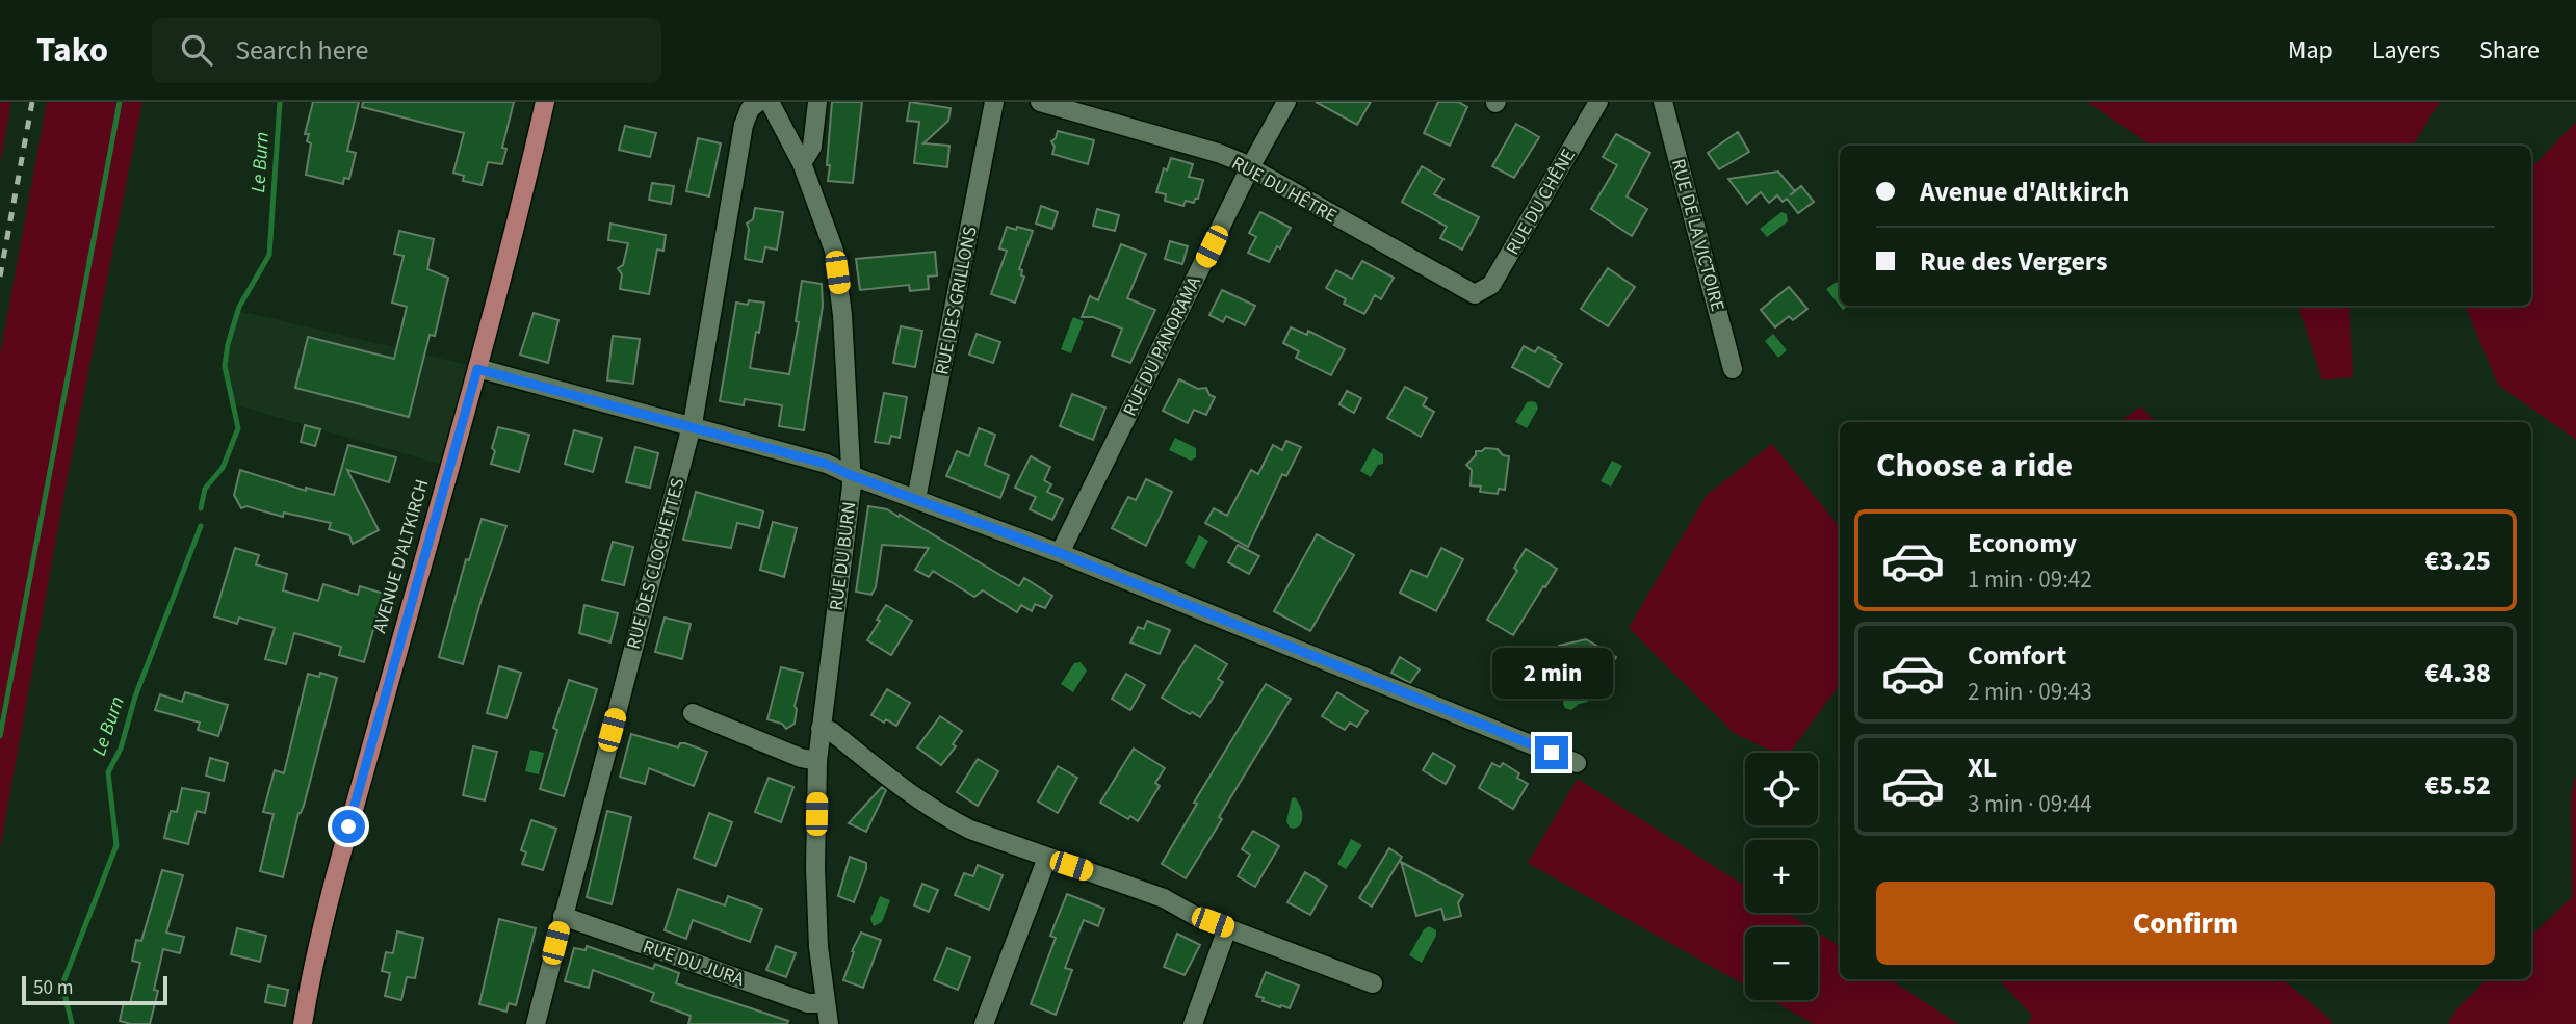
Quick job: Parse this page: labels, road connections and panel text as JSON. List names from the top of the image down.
{
  "streets": {
    "main road": ["AVENUE D'ALTKIRCH"],
    "street": [
      "RUE DU HÊTRE",
      "RUE DU CHÊNE",
      "RUE DE LA VICTOIRE",
      "RUE DES GRILLONS",
      "RUE DU PANORAMA",
      "RUE DU BURN",
      "RUE DES CLOCHETTES",
      "RUE DU JURA"
    ]
  },
  "crossings": [
    ["RUE DU HÊTRE", "RUE DU CHÊNE"],
    ["RUE DU HÊTRE", "RUE DU PANORAMA"],
    ["RUE DU BURN", "RUE DU JURA"],
    ["RUE DES CLOCHETTES", "RUE DU JURA"]
  ],
  "water": ["Le Burn"],
  "scale_bar": "50 m",
  "page": {
    "header": "Tako",
    "search": "Search here",
    "nav": ["Map", "Layers", "Share"],
    "banner": ["Avenue d'Altkirch", "Rue des Vergers"],
    "heading": "Choose a ride",
    "list": [
      {
        "name": "Economy",
        "note": "1 min · 09:42",
        "value": "€3.25"
      },
      {
        "name": "Comfort",
        "note": "2 min · 09:43",
        "value": "€4.38"
      },
      {
        "name": "XL",
        "note": "3 min · 09:44",
        "value": "€5.52"
      }
    ],
    "bubble": "2 min",
    "map_buttons": ["+", "−"],
    "buttons": "Confirm",
    "scale": "50 m"
  }
}
